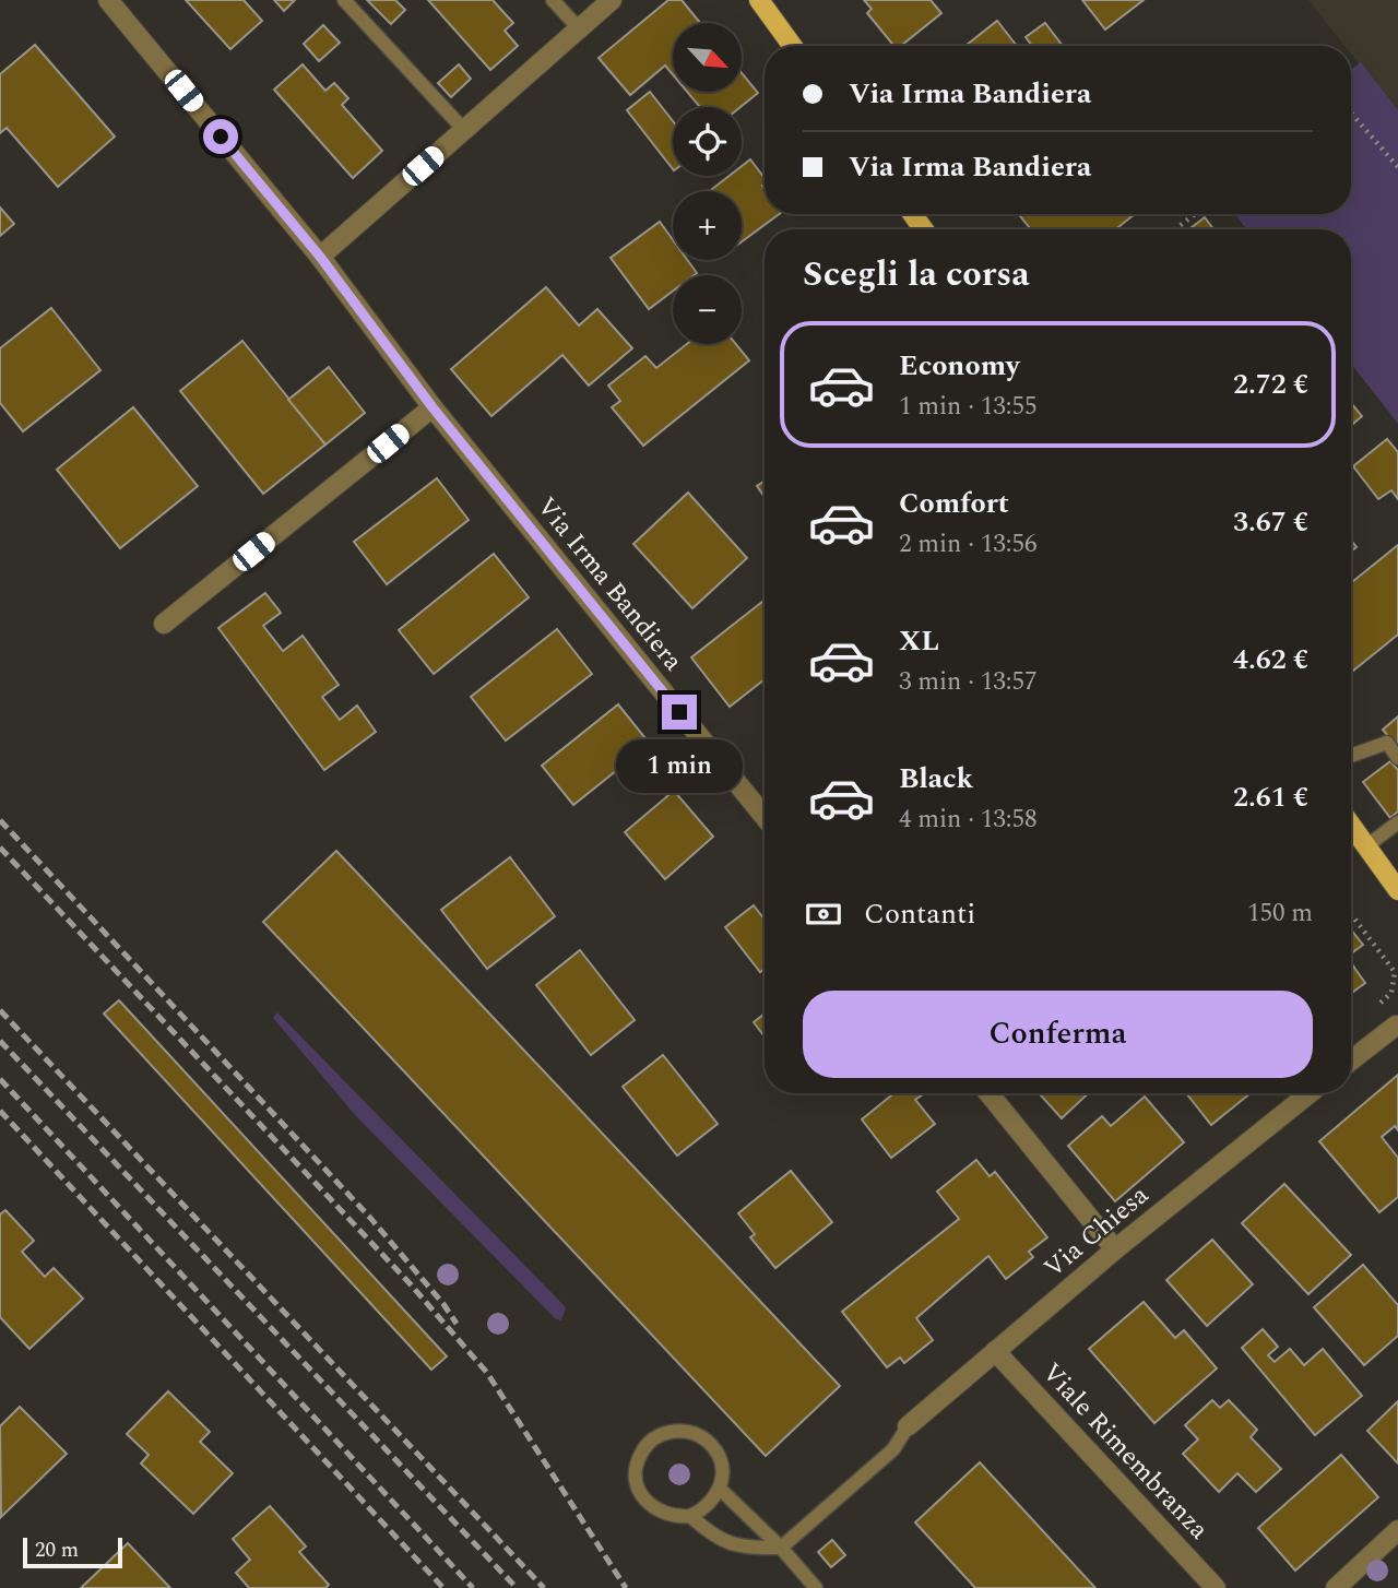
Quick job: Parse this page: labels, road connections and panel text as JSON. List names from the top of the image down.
{
  "streets": {
    "street": ["Via Irma Bandiera", "Via Chiesa", "Viale Rimembranza"]
  },
  "crossings": [
    ["Via Chiesa", "Viale Rimembranza"]
  ],
  "scale_bar": "20 m",
  "north": "bottom right",
  "page": {
    "map_buttons": ["+", "−"],
    "banner": ["Via Irma Bandiera", "Via Irma Bandiera"],
    "heading": "Scegli la corsa",
    "list": [
      {
        "name": "Economy",
        "note": "1 min · 13:55",
        "value": "2.72 €"
      },
      {
        "name": "Comfort",
        "note": "2 min · 13:56",
        "value": "3.67 €"
      },
      {
        "name": "XL",
        "note": "3 min · 13:57",
        "value": "4.62 €"
      },
      {
        "name": "Black",
        "note": "4 min · 13:58",
        "value": "2.61 €"
      }
    ],
    "bubble": "1 min",
    "pay": ["Contanti", "150 m"],
    "buttons": "Conferma",
    "scale": "20 m"
  }
}
